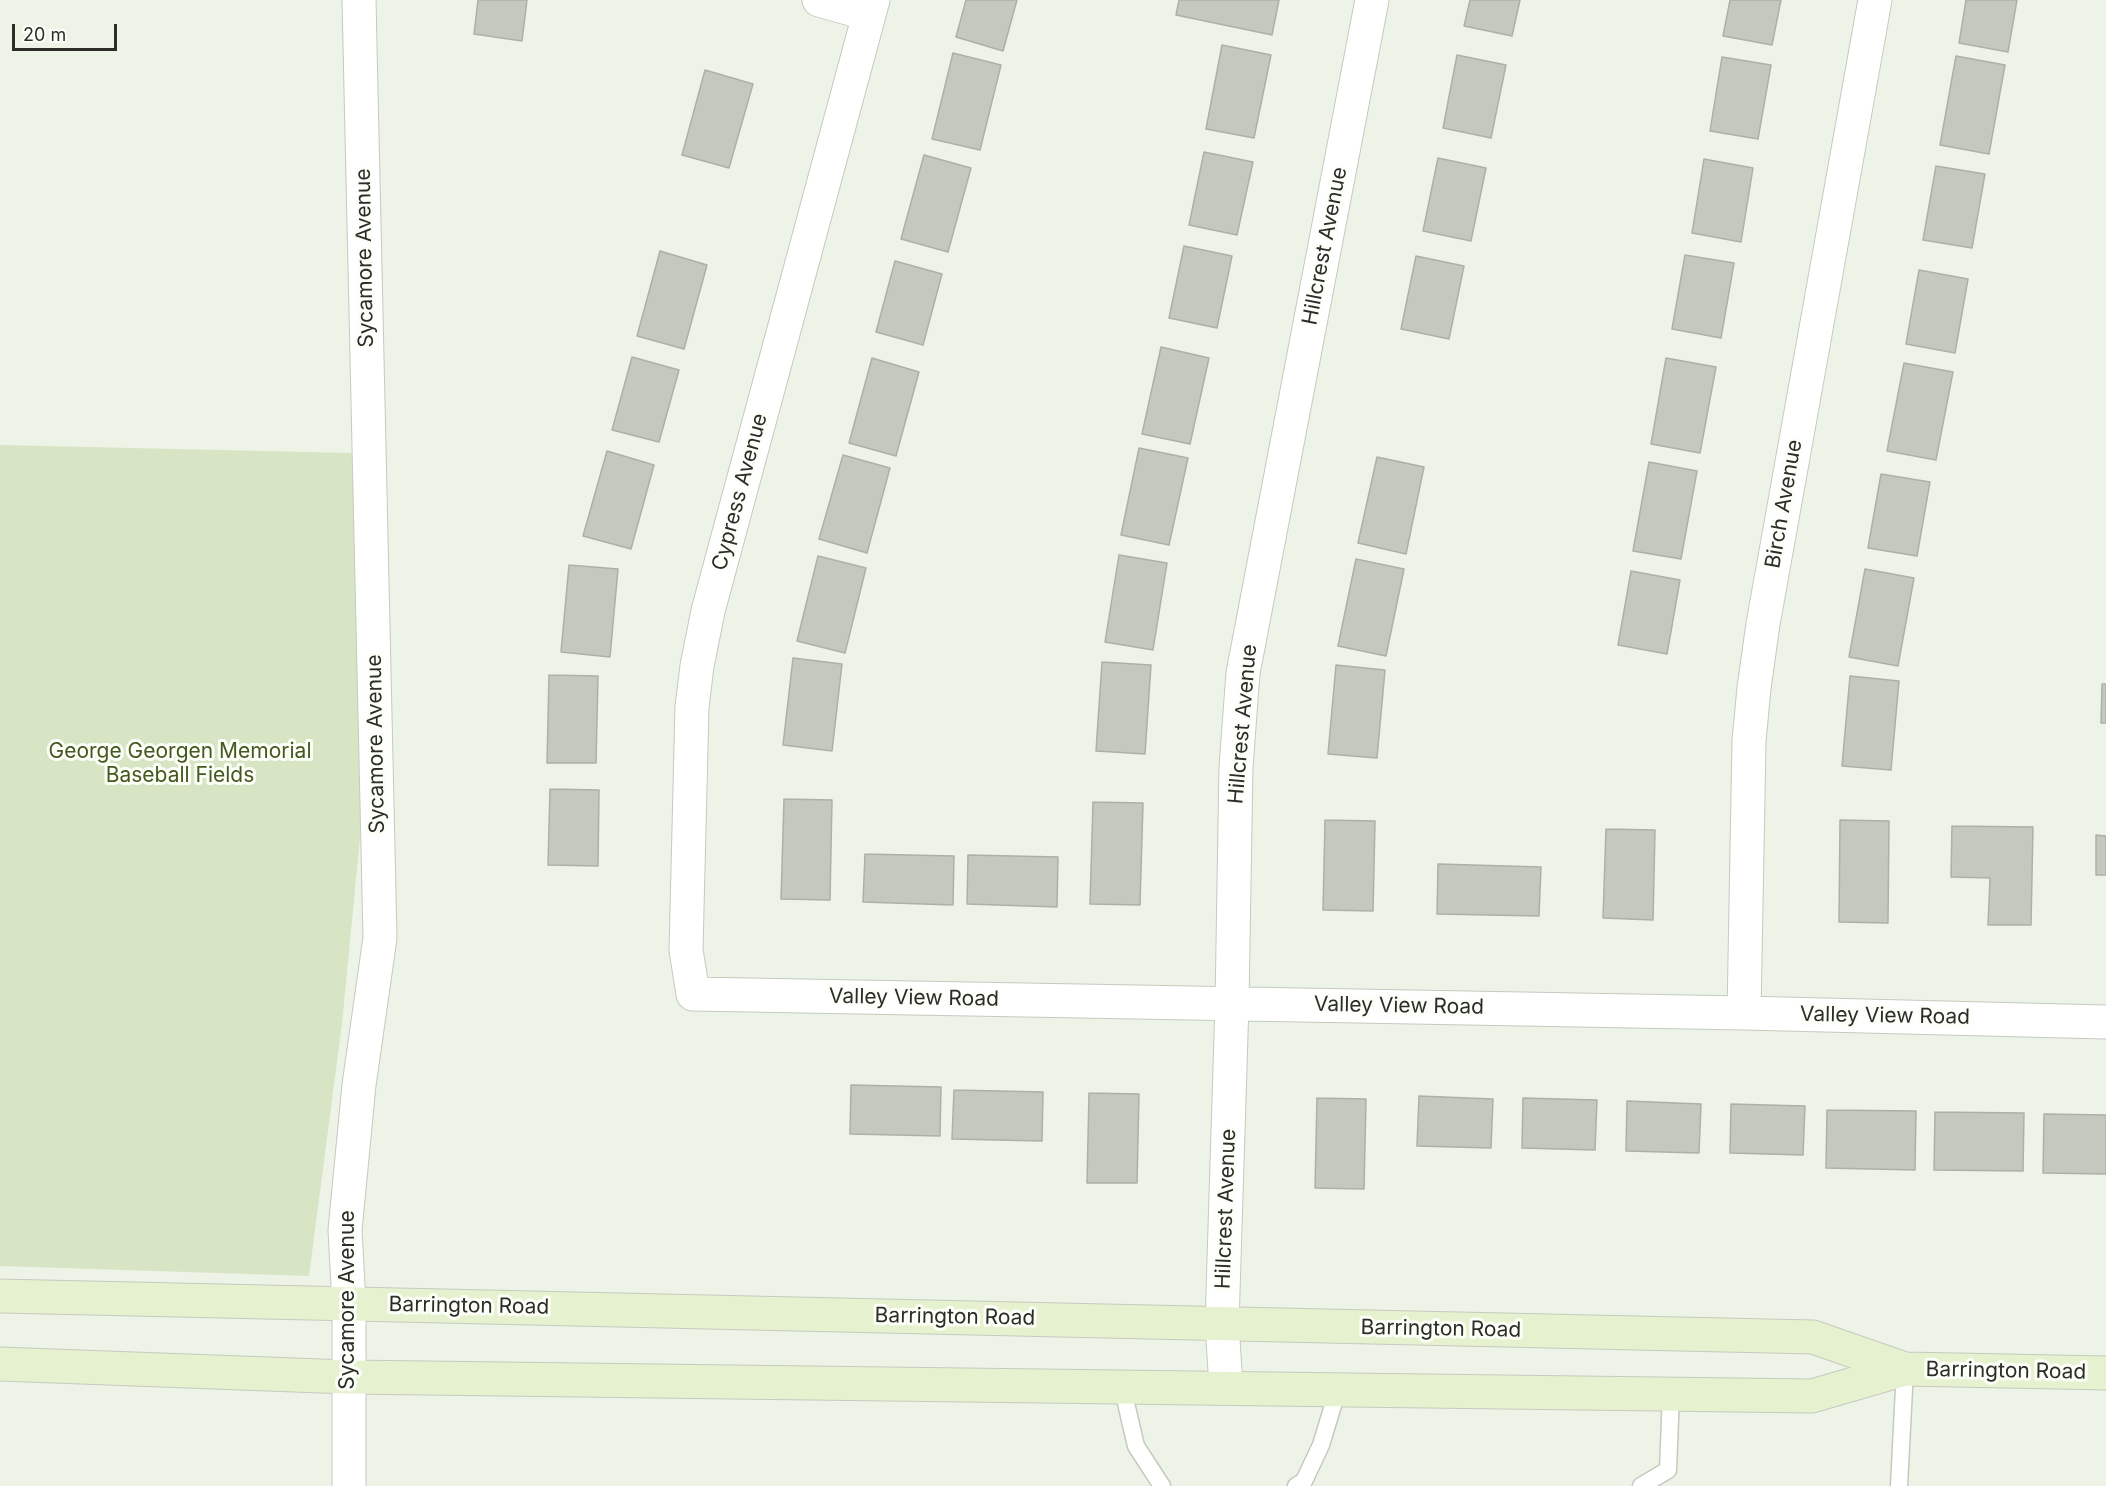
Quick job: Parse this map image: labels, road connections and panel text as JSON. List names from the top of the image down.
{
  "streets": {
    "main road": ["Barrington Road"],
    "street": [
      "Hillcrest Avenue",
      "Sycamore Avenue",
      "Cypress Avenue",
      "Birch Avenue",
      "Valley View Road"
    ]
  },
  "crossings": [
    ["Hillcrest Avenue", "Valley View Road"],
    ["Hillcrest Avenue", "Barrington Road"],
    ["Sycamore Avenue", "Barrington Road"],
    ["Cypress Avenue", "Valley View Road"],
    ["Birch Avenue", "Valley View Road"]
  ],
  "parks": ["George Georgen Memorial Baseball Fields"],
  "scale_bar": "20 m"
}
